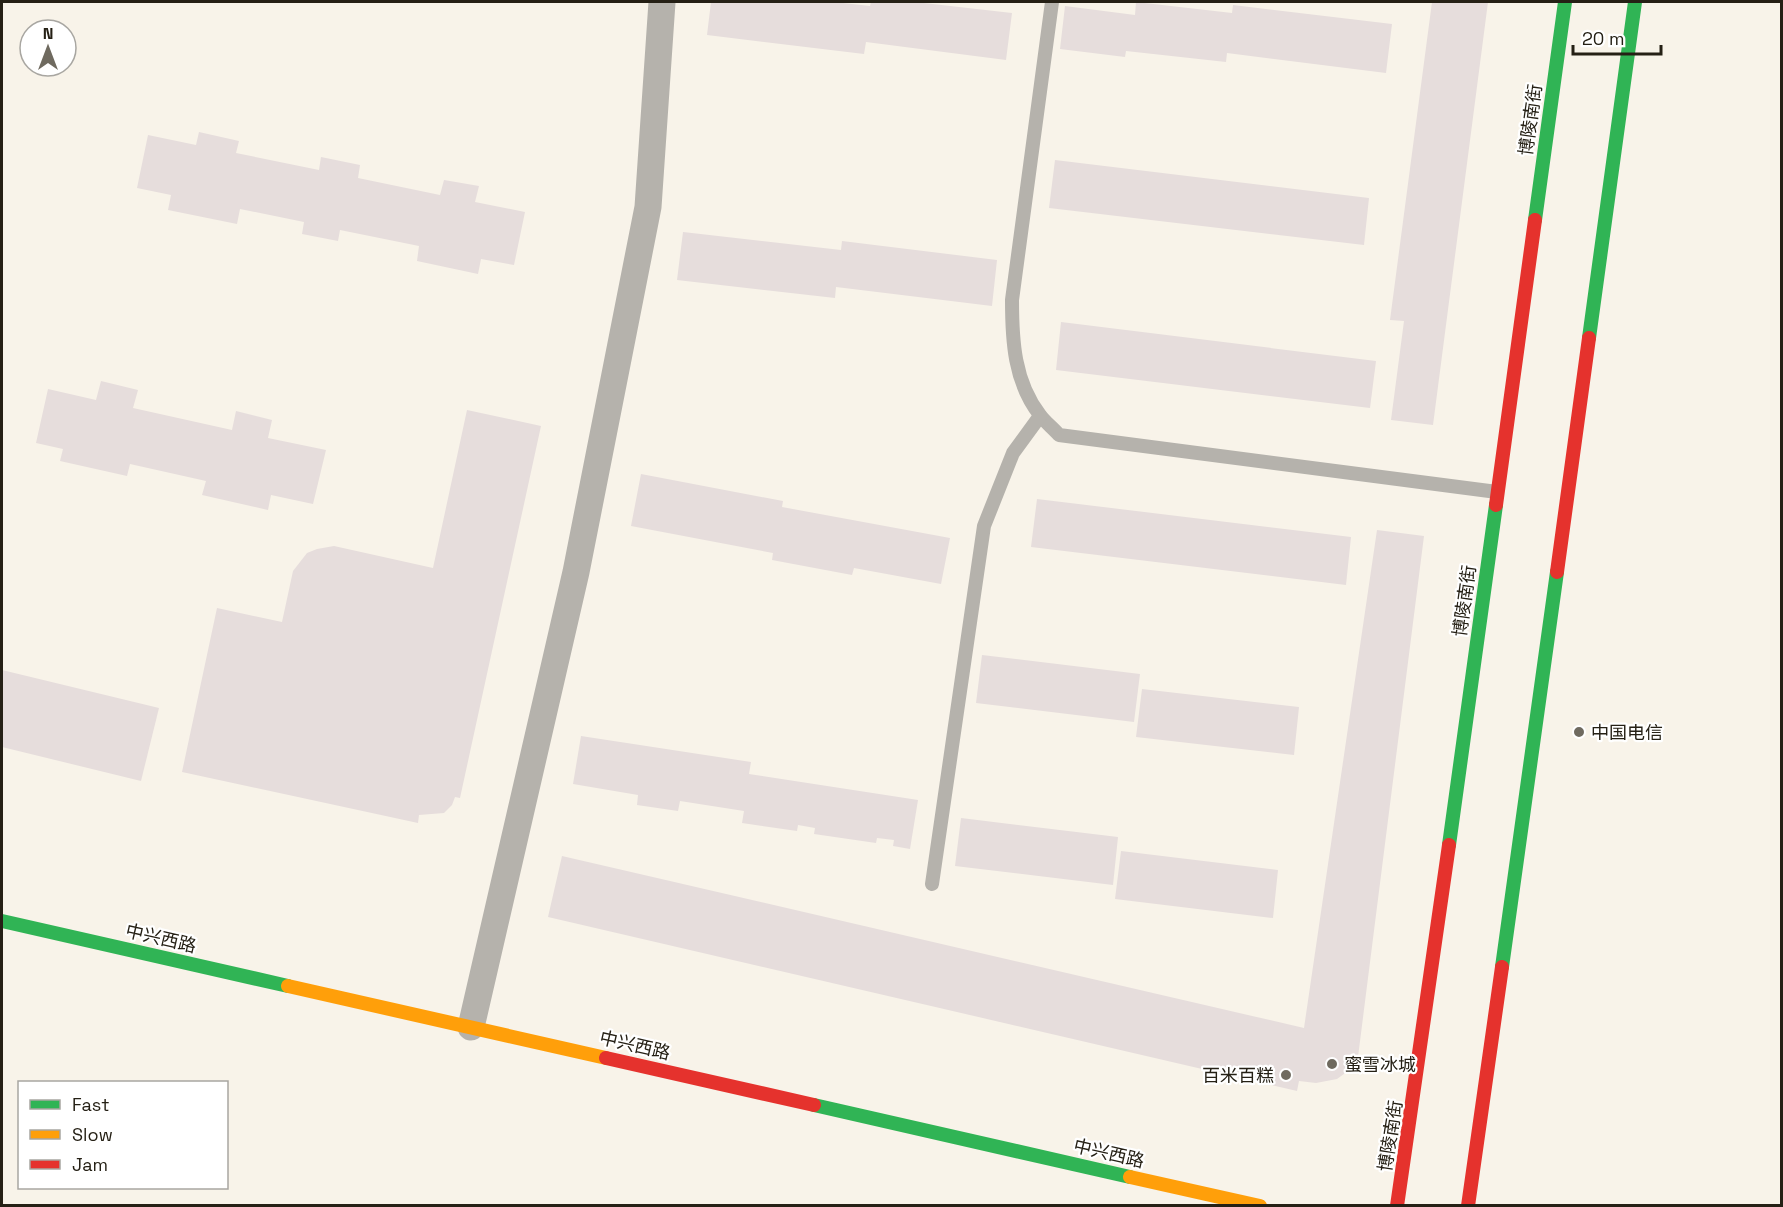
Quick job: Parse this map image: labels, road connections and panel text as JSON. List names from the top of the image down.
{
  "streets": {
    "main road": ["博陵南街", "中兴西路"]
  },
  "places": ["中国电信", "蜜雪冰城", "百米百糕"],
  "legend": ["Fast", "Slow", "Jam"],
  "scale_bar": "20 m",
  "north": "top"
}
